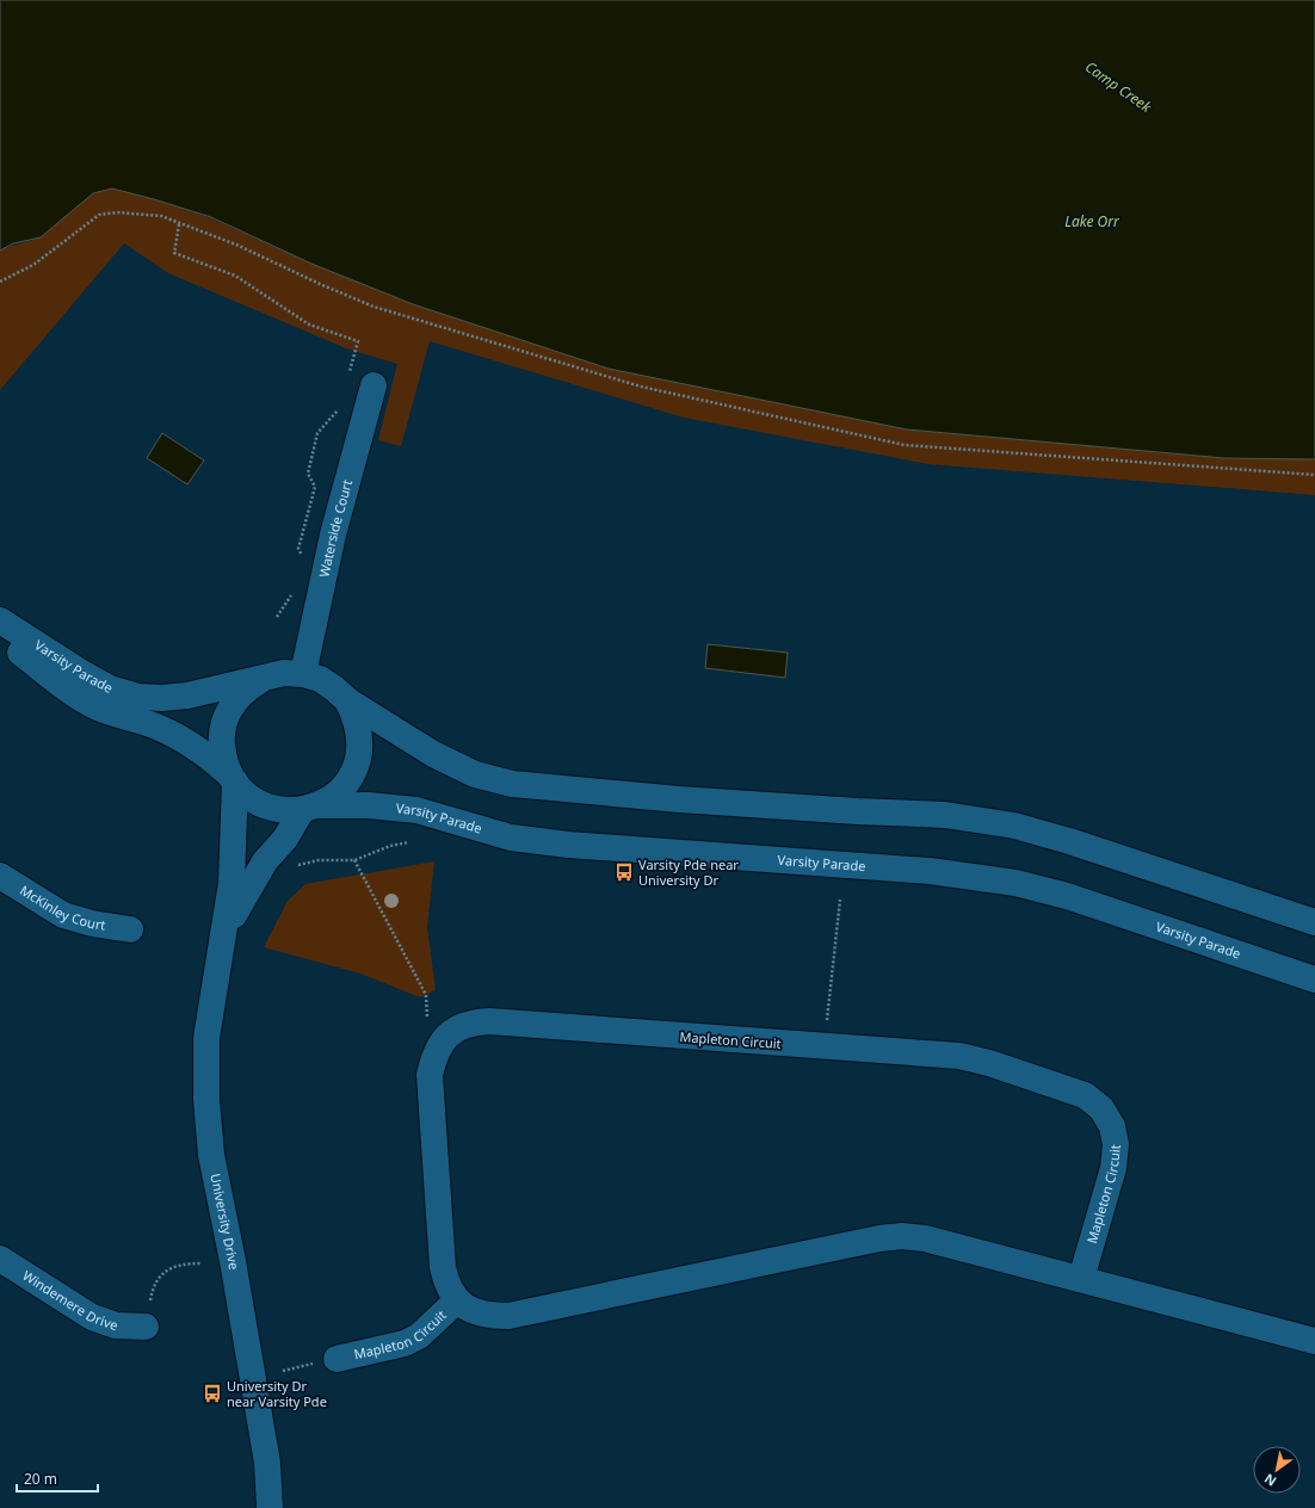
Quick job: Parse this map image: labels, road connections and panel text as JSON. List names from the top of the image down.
{
  "streets": {
    "street": [
      "Waterside Court",
      "Varsity Parade",
      "McKinley Court",
      "Mapleton Circuit",
      "University Drive",
      "Windemere Drive"
    ]
  },
  "crossings": [
    ["Waterside Court", "Varsity Parade"],
    ["Waterside Court", "University Drive"],
    ["Varsity Parade", "University Drive"]
  ],
  "water": ["Camp Creek", "Lake Orr"],
  "places": {
    "bus stop": ["Varsity Pde near University Dr", "University Dr near Varsity Pde"]
  },
  "scale_bar": "20 m",
  "north": "bottom left"
}
